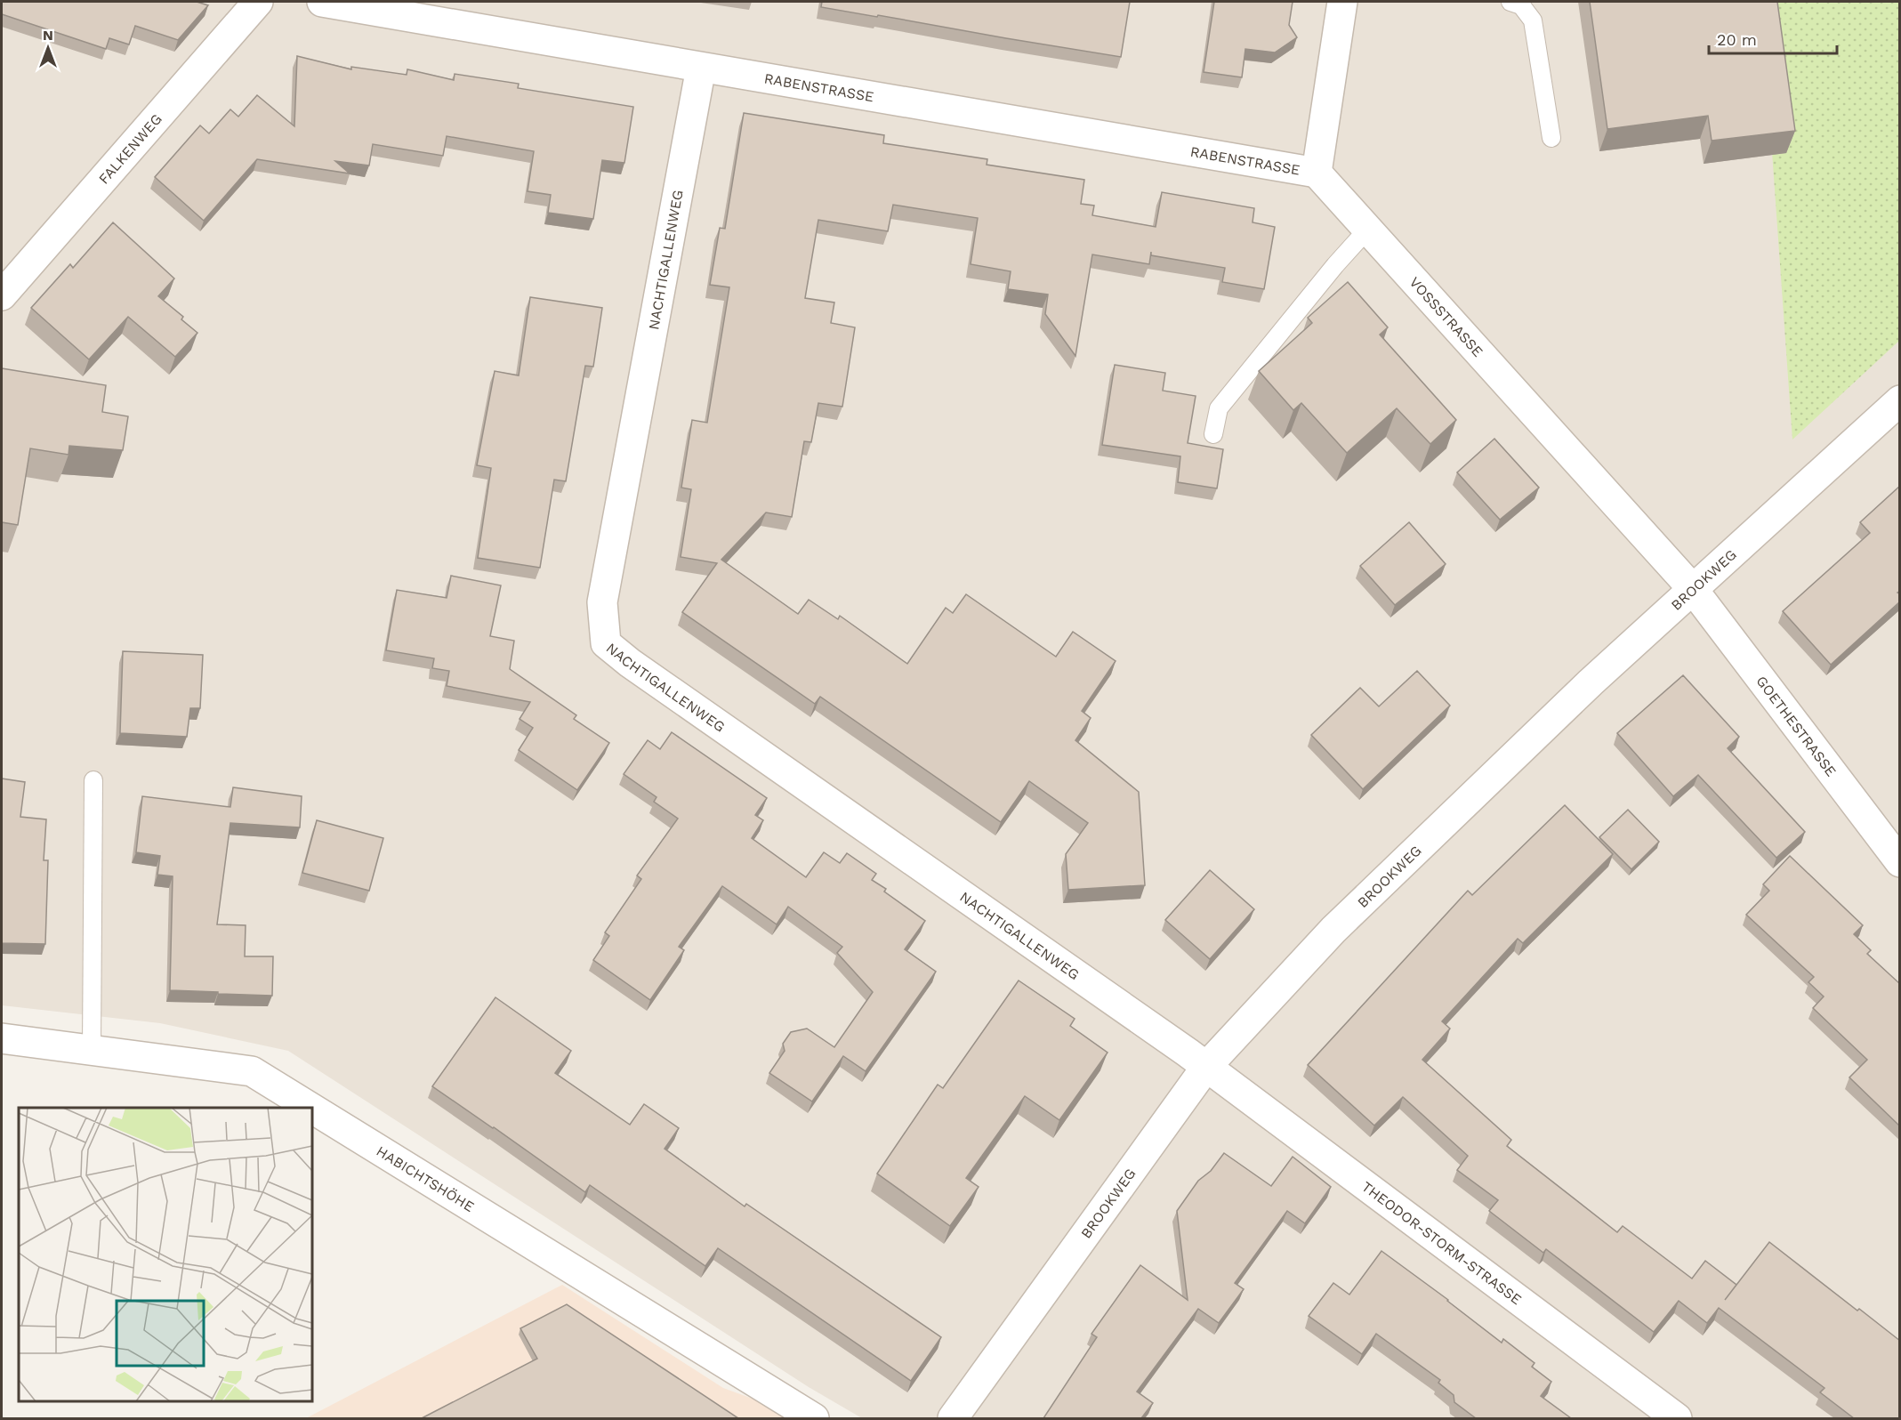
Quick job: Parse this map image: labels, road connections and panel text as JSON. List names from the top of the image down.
{
  "streets": {
    "street": [
      "RABENSTRASSE",
      "FALKENWEG",
      "NACHTIGALLENWEG",
      "VOSSSTRASSE",
      "BROOKWEG",
      "GOETHESTRASSE",
      "HABICHTSHÖHE",
      "THEODOR-STORM-STRASSE"
    ]
  },
  "crossings": [
    ["RABENSTRASSE", "NACHTIGALLENWEG"],
    ["RABENSTRASSE", "VOSSSTRASSE"],
    ["NACHTIGALLENWEG", "BROOKWEG"],
    ["NACHTIGALLENWEG", "THEODOR-STORM-STRASSE"],
    ["VOSSSTRASSE", "BROOKWEG"],
    ["VOSSSTRASSE", "GOETHESTRASSE"],
    ["BROOKWEG", "GOETHESTRASSE"],
    ["BROOKWEG", "THEODOR-STORM-STRASSE"]
  ],
  "scale_bar": "20 m",
  "north": "top"
}
